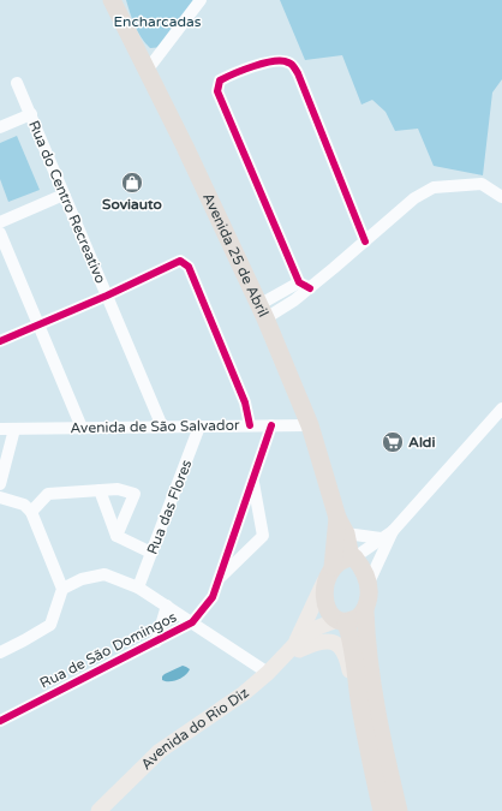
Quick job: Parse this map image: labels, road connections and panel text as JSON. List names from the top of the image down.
{
  "streets": {
    "highway": ["Avenida 25 de Abril"],
    "main road": ["Avenida do Rio Diz"],
    "street": [
      "Rua do Centro Recreativo",
      "Avenida de São Salvador",
      "Rua das Flores",
      "Rua de São Domingos"
    ]
  },
  "crossings": [
    ["Rua do Centro Recreativo", "Avenida de São Salvador"],
    ["Avenida 25 de Abril", "Avenida de São Salvador"],
    ["Avenida 25 de Abril", "Avenida do Rio Diz"],
    ["Avenida de São Salvador", "Rua das Flores"],
    ["Avenida de São Salvador", "Rua de São Domingos"]
  ],
  "parks": ["Encharcadas"],
  "places": {
    "shop": ["Soviauto"],
    "supermarket": ["Aldi"]
  }
}
